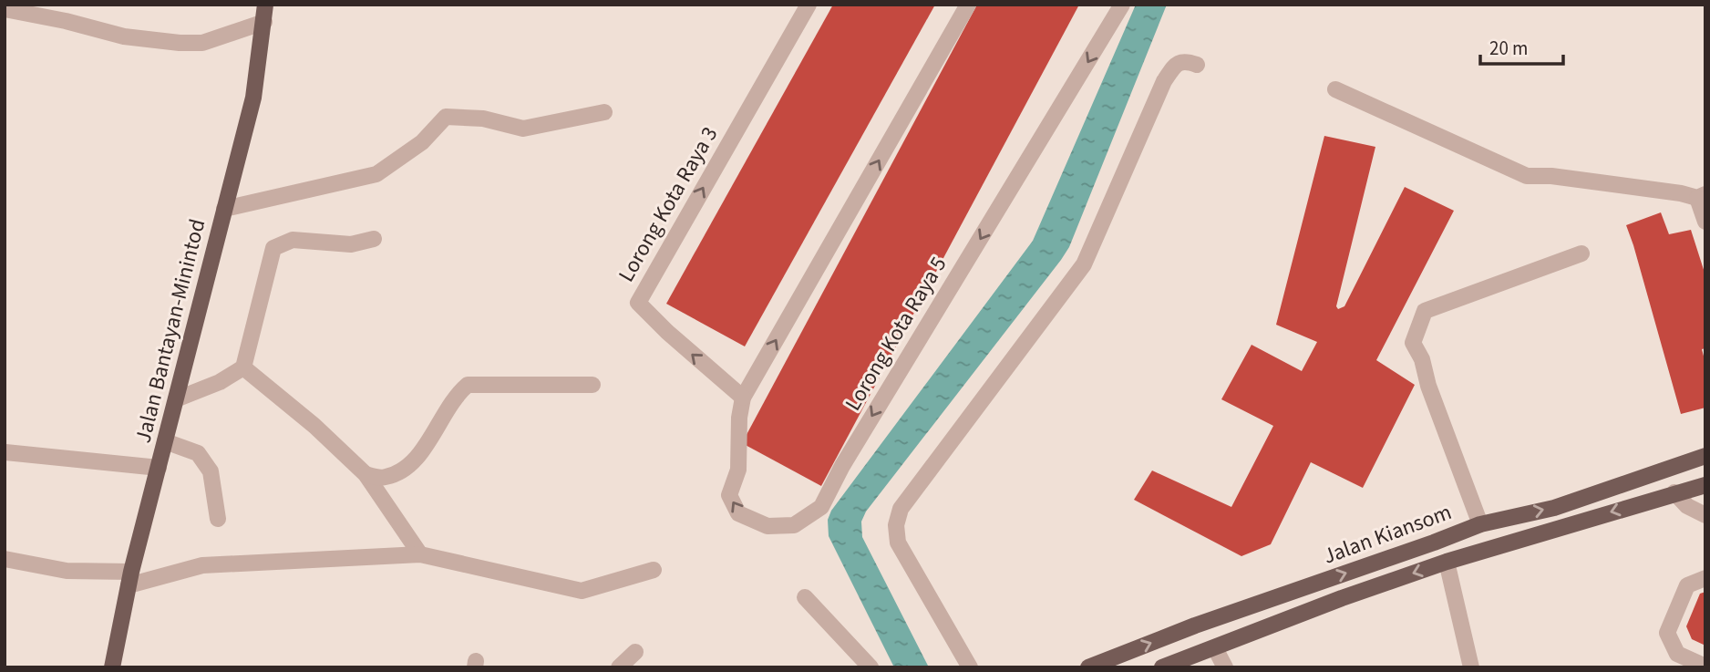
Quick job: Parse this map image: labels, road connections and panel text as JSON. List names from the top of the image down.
{
  "streets": {
    "main road": ["Jalan Bantayan-Minintod", "Jalan Kiansom"],
    "street": ["Lorong Kota Raya 3", "Lorong Kota Raya 5"]
  },
  "crossings": [
    ["Lorong Kota Raya 3", "Lorong Kota Raya 5"]
  ],
  "scale_bar": "20 m"
}
